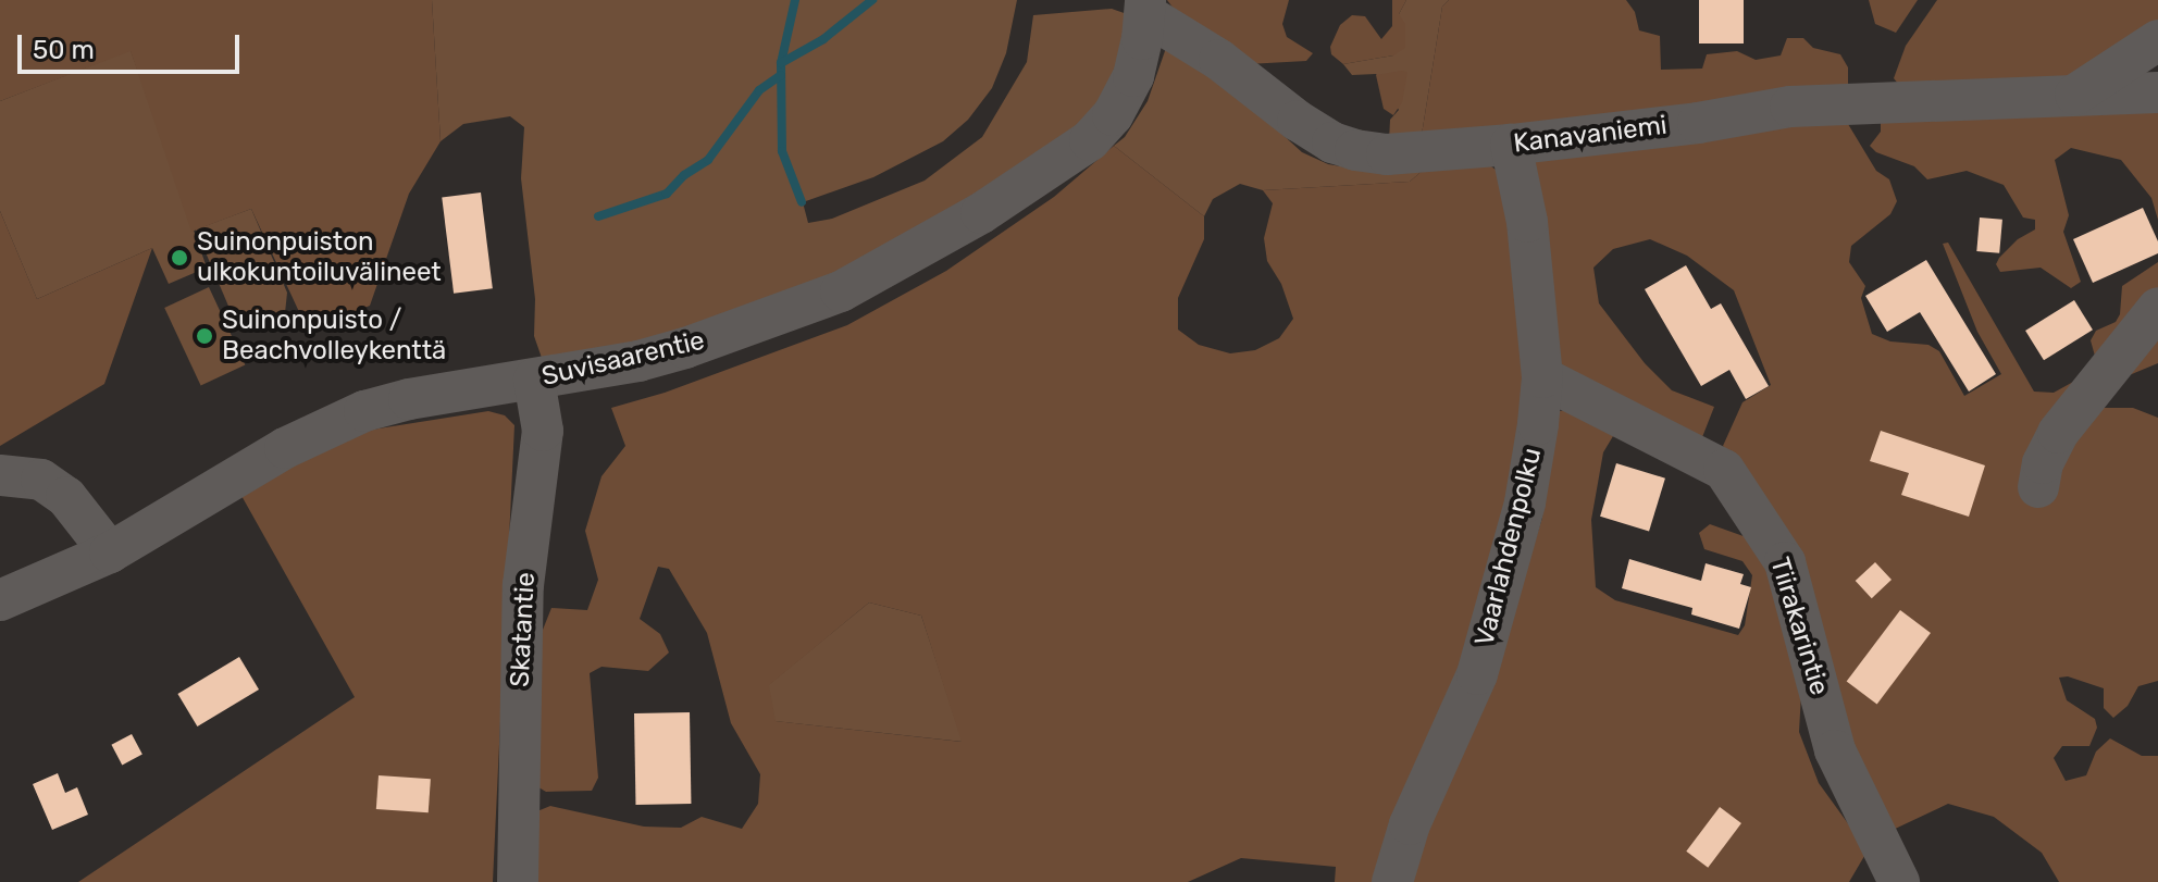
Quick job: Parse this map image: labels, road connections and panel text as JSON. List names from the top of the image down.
{
  "streets": {
    "street": [
      "Kanavaniemi",
      "Suvisaarentie",
      "Vaarlahdenpolku",
      "Tiirakarintie",
      "Skatantie"
    ]
  },
  "crossings": [
    ["Kanavaniemi", "Suvisaarentie"],
    ["Kanavaniemi", "Vaarlahdenpolku"],
    ["Suvisaarentie", "Skatantie"],
    ["Vaarlahdenpolku", "Tiirakarintie"]
  ],
  "places": ["Suinonpuiston ulkokuntoiluvälineet", "Suinonpuisto / Beachvolleykenttä"],
  "scale_bar": "50 m"
}
